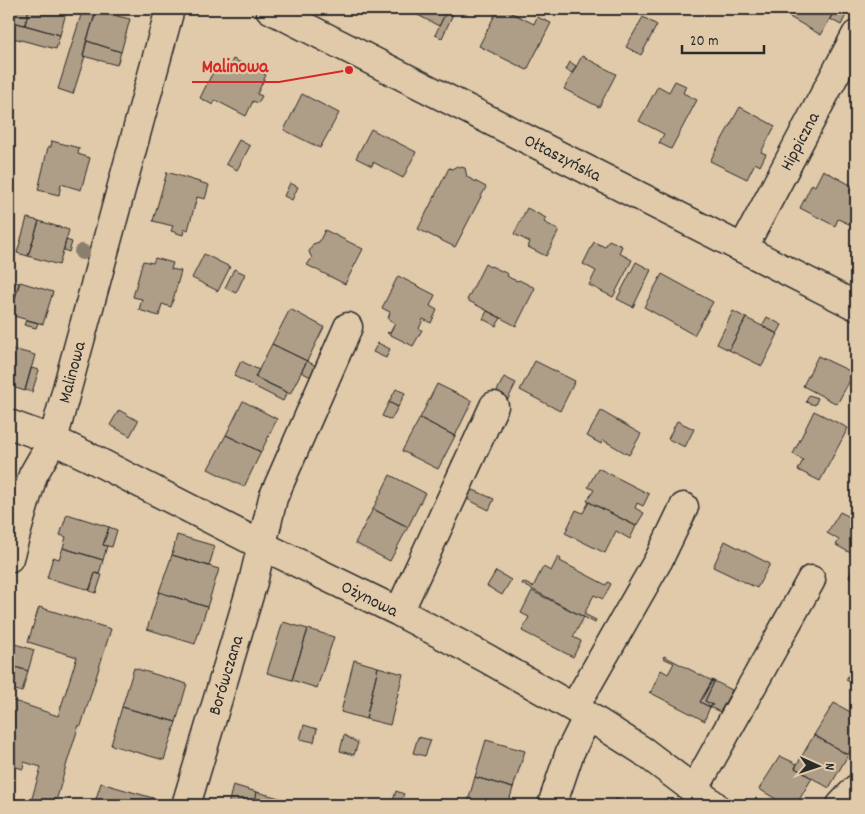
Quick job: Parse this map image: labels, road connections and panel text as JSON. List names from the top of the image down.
{
  "streets": {
    "street": [
      "Hippiczna",
      "Ołtaszyńska",
      "Malinowa",
      "Ożynowa",
      "Borówczana"
    ]
  },
  "crossings": [
    ["Hippiczna", "Ołtaszyńska"],
    ["Malinowa", "Ożynowa"],
    ["Ożynowa", "Borówczana"]
  ],
  "places": ["Malinowa"],
  "scale_bar": "20 m",
  "north": "right"
}
